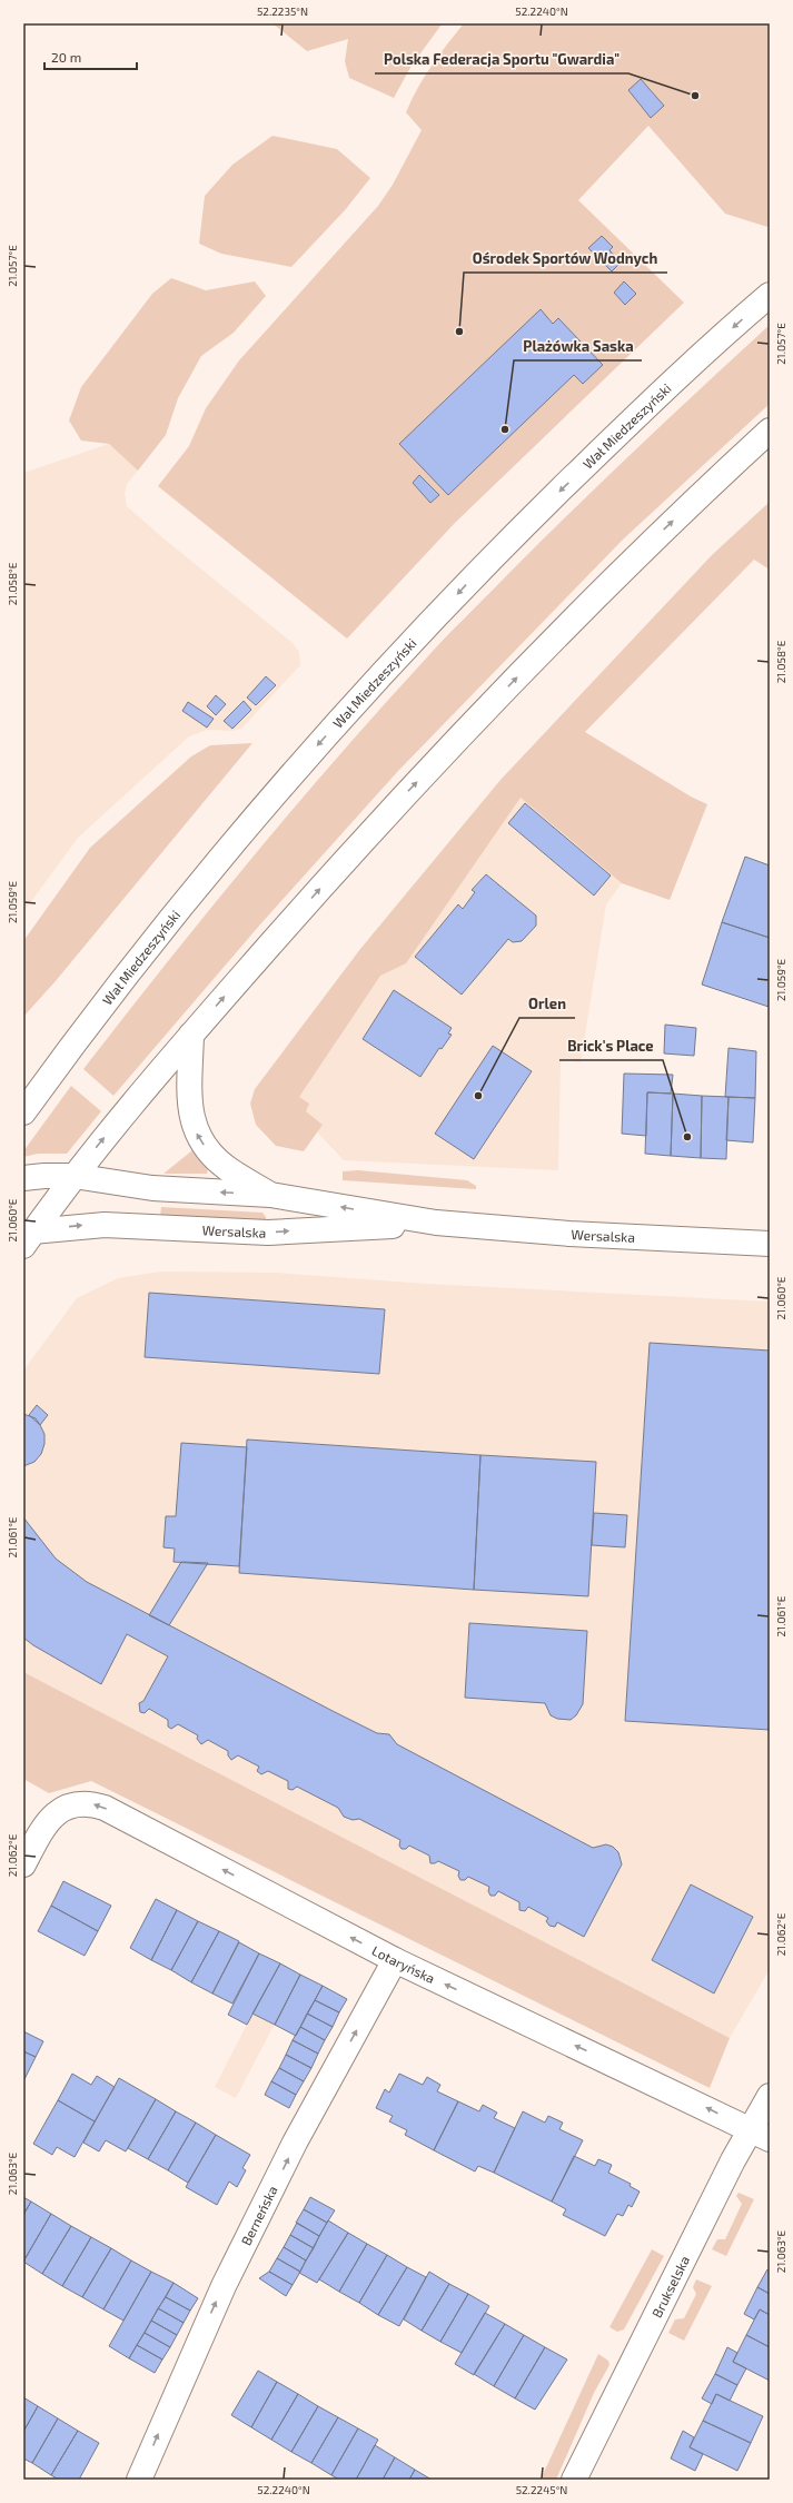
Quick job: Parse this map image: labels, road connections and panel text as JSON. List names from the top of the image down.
{
  "streets": {
    "street": [
      "Wał Miedzeszyński",
      "Wersalska",
      "Lotaryńska",
      "Berneńska",
      "Brukselska"
    ]
  },
  "crossings": [
    ["Lotaryńska", "Berneńska"],
    ["Lotaryńska", "Brukselska"]
  ],
  "one_way": ["Lotaryńska", "Berneńska"],
  "places": [
    "Polska Federacja Sportu \"Gwardia\"",
    "Ośrodek Sportów Wodnych",
    "Plażówka Saska",
    "Orlen",
    "Brick's Place"
  ],
  "scale_bar": "20 m",
  "coordinates": [
    "52.2235°N",
    "52.2240°N",
    "21.057°E",
    "21.058°E",
    "21.059°E",
    "21.060°E",
    "21.061°E",
    "21.062°E",
    "21.063°E",
    "52.2245°N"
  ]
}
